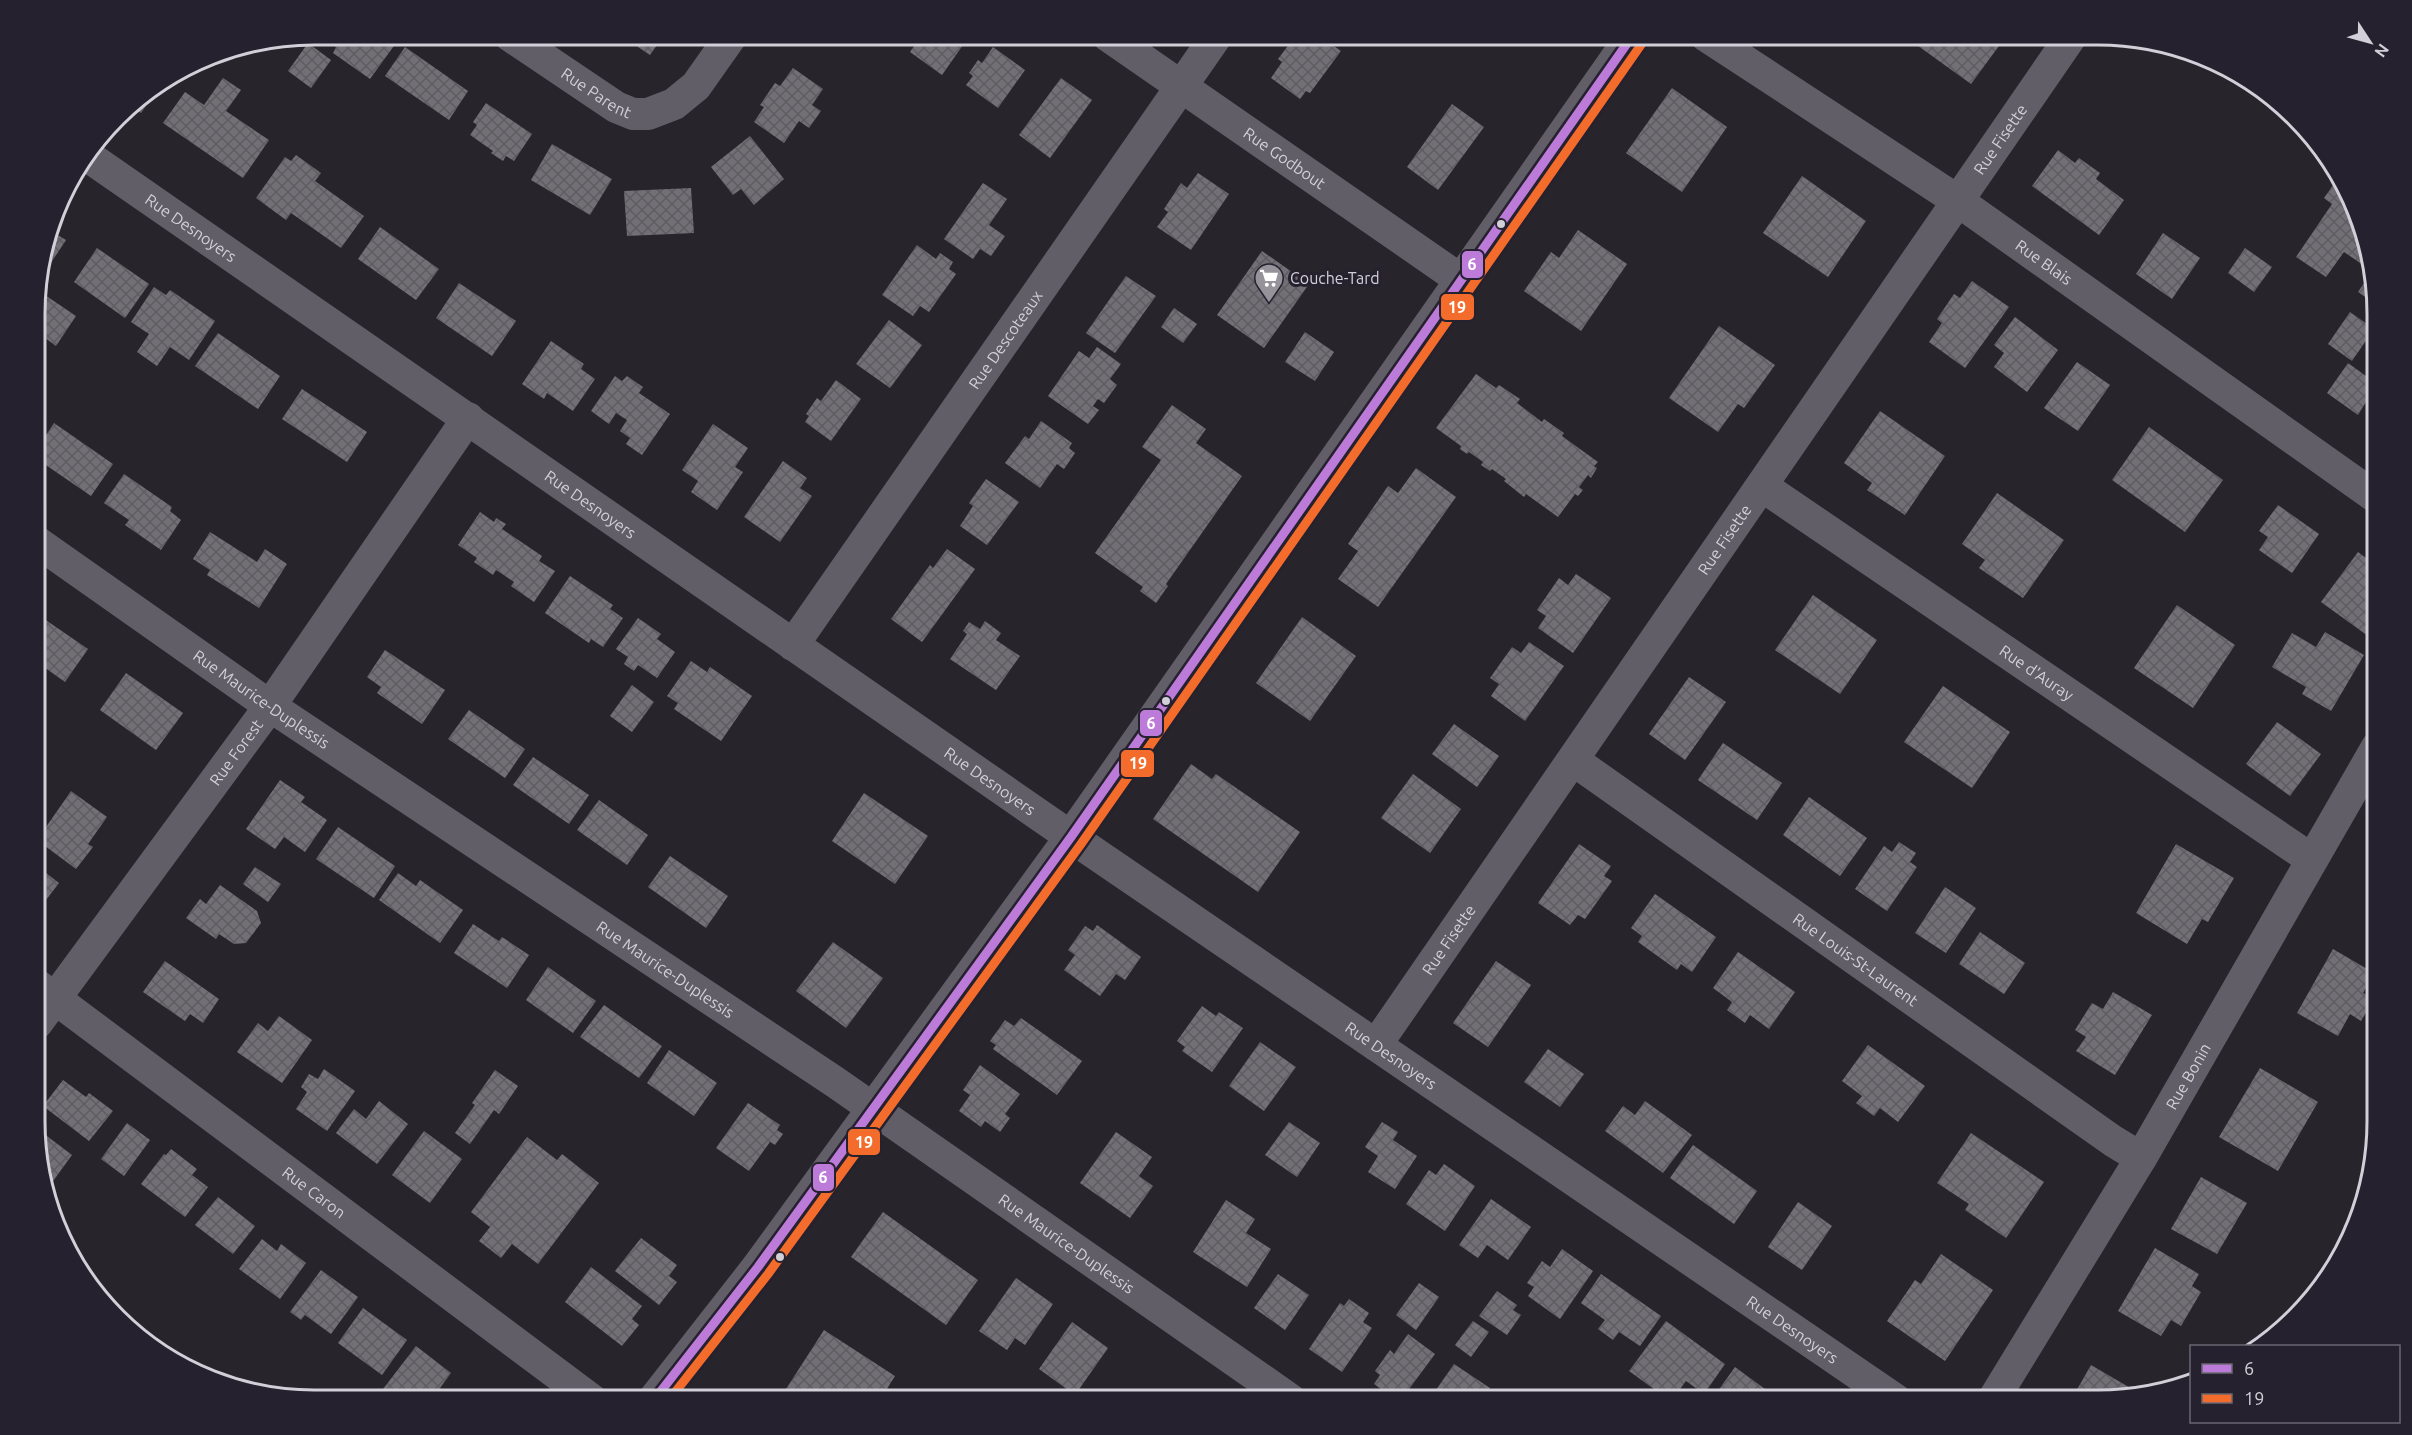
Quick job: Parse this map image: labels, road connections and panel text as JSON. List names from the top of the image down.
{
  "streets": {
    "street": [
      "Rue Parent",
      "Rue Fisette",
      "Rue Godbout",
      "Rue Desnoyers",
      "Rue Blais",
      "Rue Descoteaux",
      "Rue d'Auray",
      "Rue Maurice-Duplessis",
      "Rue Forest",
      "Rue Louis-St-Laurent",
      "Rue Bonin",
      "Rue Caron"
    ]
  },
  "crossings": [
    ["Rue Fisette", "Rue Desnoyers"],
    ["Rue Fisette", "Rue Blais"],
    ["Rue Fisette", "Rue d'Auray"],
    ["Rue Fisette", "Rue Louis-St-Laurent"],
    ["Rue Godbout", "Rue Descoteaux"],
    ["Rue Desnoyers", "Rue Descoteaux"],
    ["Rue Desnoyers", "Rue Forest"],
    ["Rue d'Auray", "Rue Bonin"],
    ["Rue Maurice-Duplessis", "Rue Forest"],
    ["Rue Louis-St-Laurent", "Rue Bonin"]
  ],
  "places": {
    "supermarket": ["Couche-Tard"]
  },
  "lines": ["transit line 6", "transit line 19"],
  "legend": ["6", "19"],
  "north": "bottom right"
}
